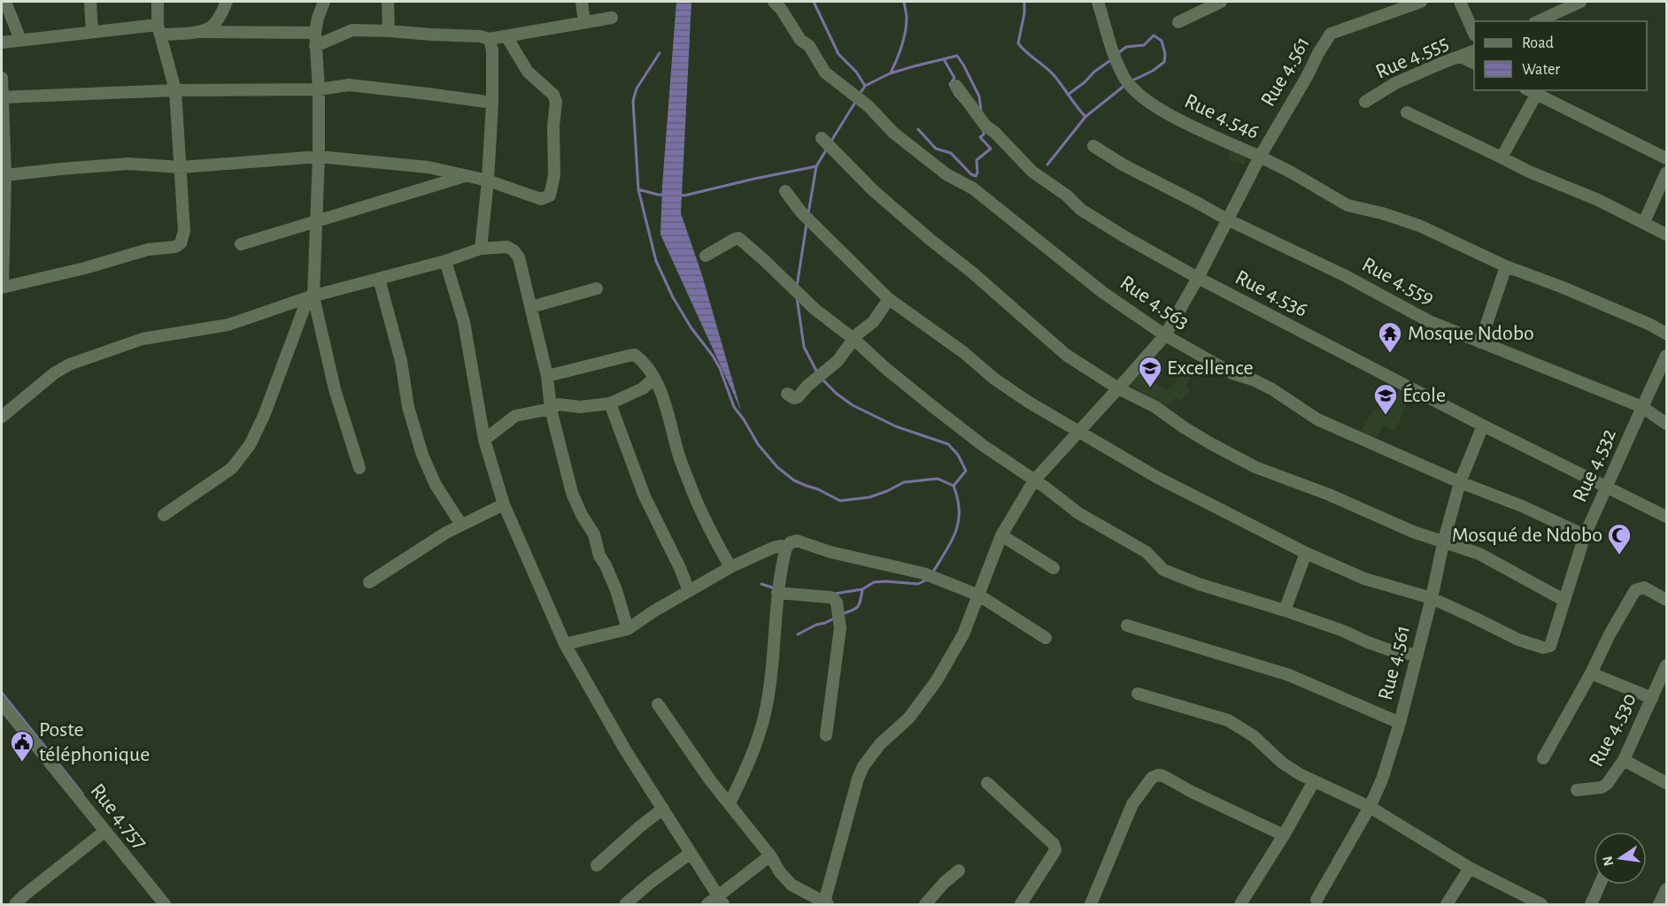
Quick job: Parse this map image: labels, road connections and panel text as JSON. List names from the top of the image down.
{
  "streets": {
    "street": [
      "Rue 4.555",
      "Rue 4.561",
      "Rue 4.546",
      "Rue 4.559",
      "Rue 4.536",
      "Rue 4.563",
      "Rue 4.532",
      "Rue 4.530",
      "Rue 4.757"
    ]
  },
  "crossings": [
    ["Rue 4.561", "Rue 4.546"],
    ["Rue 4.561", "Rue 4.536"],
    ["Rue 4.561", "Rue 4.563"],
    ["Rue 4.561", "Rue 4.532"],
    ["Rue 4.546", "Rue 4.559"],
    ["Rue 4.546", "Rue 4.536"],
    ["Rue 4.546", "Rue 4.563"],
    ["Rue 4.559", "Rue 4.532"],
    ["Rue 4.536", "Rue 4.532"],
    ["Rue 4.563", "Rue 4.532"]
  ],
  "places": {
    "temple": ["Mosque Ndobo"],
    "school or university": ["Excellence", "École"],
    "mosque": ["Mosqué de Ndobo"],
    "public building": ["Poste téléphonique"]
  },
  "legend": ["Road", "Water"],
  "north": "left"
}
